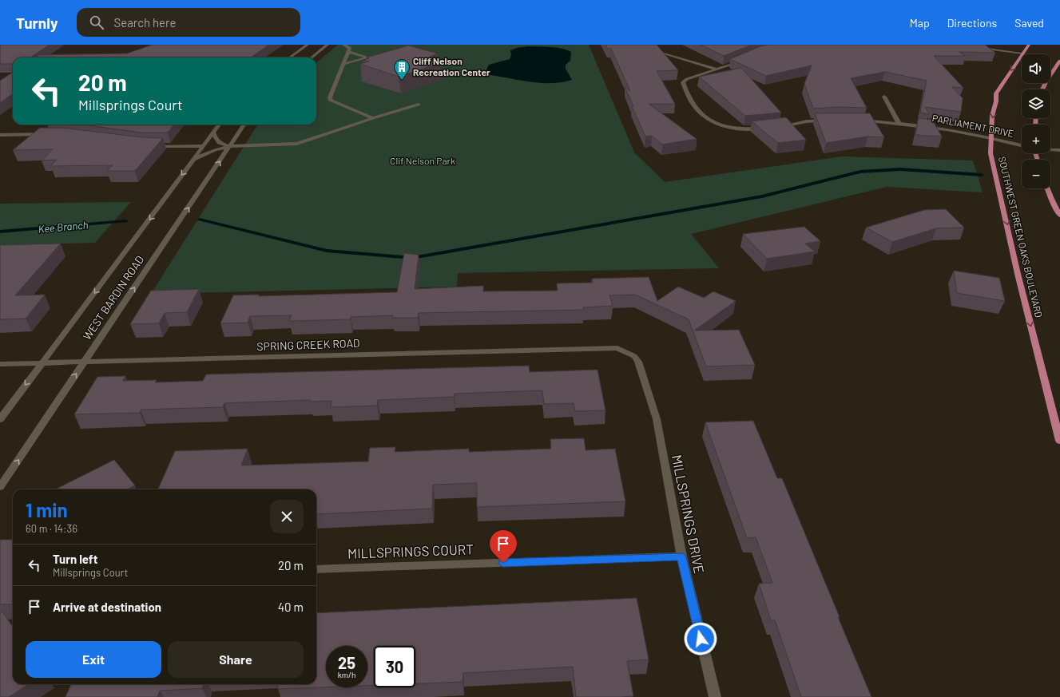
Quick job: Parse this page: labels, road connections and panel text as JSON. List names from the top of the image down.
{
  "streets": {
    "main road": ["SOUTHWEST GREEN OAKS BOULEVARD"],
    "street": [
      "PARLIAMENT DRIVE",
      "WEST BARDIN ROAD",
      "SPRING CREEK ROAD",
      "MILLSPRINGS DRIVE",
      "MILLSPRINGS COURT"
    ]
  },
  "crossings": [
    ["PARLIAMENT DRIVE", "SOUTHWEST GREEN OAKS BOULEVARD"],
    ["WEST BARDIN ROAD", "SPRING CREEK ROAD"],
    ["SPRING CREEK ROAD", "MILLSPRINGS DRIVE"],
    ["MILLSPRINGS DRIVE", "MILLSPRINGS COURT"]
  ],
  "one_way": ["SOUTHWEST GREEN OAKS BOULEVARD"],
  "water": ["Kee Branch"],
  "parks": ["Clif Nelson Park"],
  "places": {
    "building": ["Cliff Nelson Recreation Center"]
  },
  "page": {
    "header": "Turnly",
    "search": "Search here",
    "nav": ["Map", "Directions", "Saved"],
    "map_buttons": ["+", "−"],
    "turn": ["20 m", "Millsprings Court"],
    "heading": ["1 min", "60 m · 14:36"],
    "list": [
      {
        "name": "Turn left",
        "note": "Millsprings Court",
        "value": "20 m"
      },
      {
        "name": "Arrive at destination",
        "value": "40 m"
      }
    ],
    "buttons": ["Exit", "Share"],
    "speed": "25 km/h",
    "limit": "30"
  }
}
